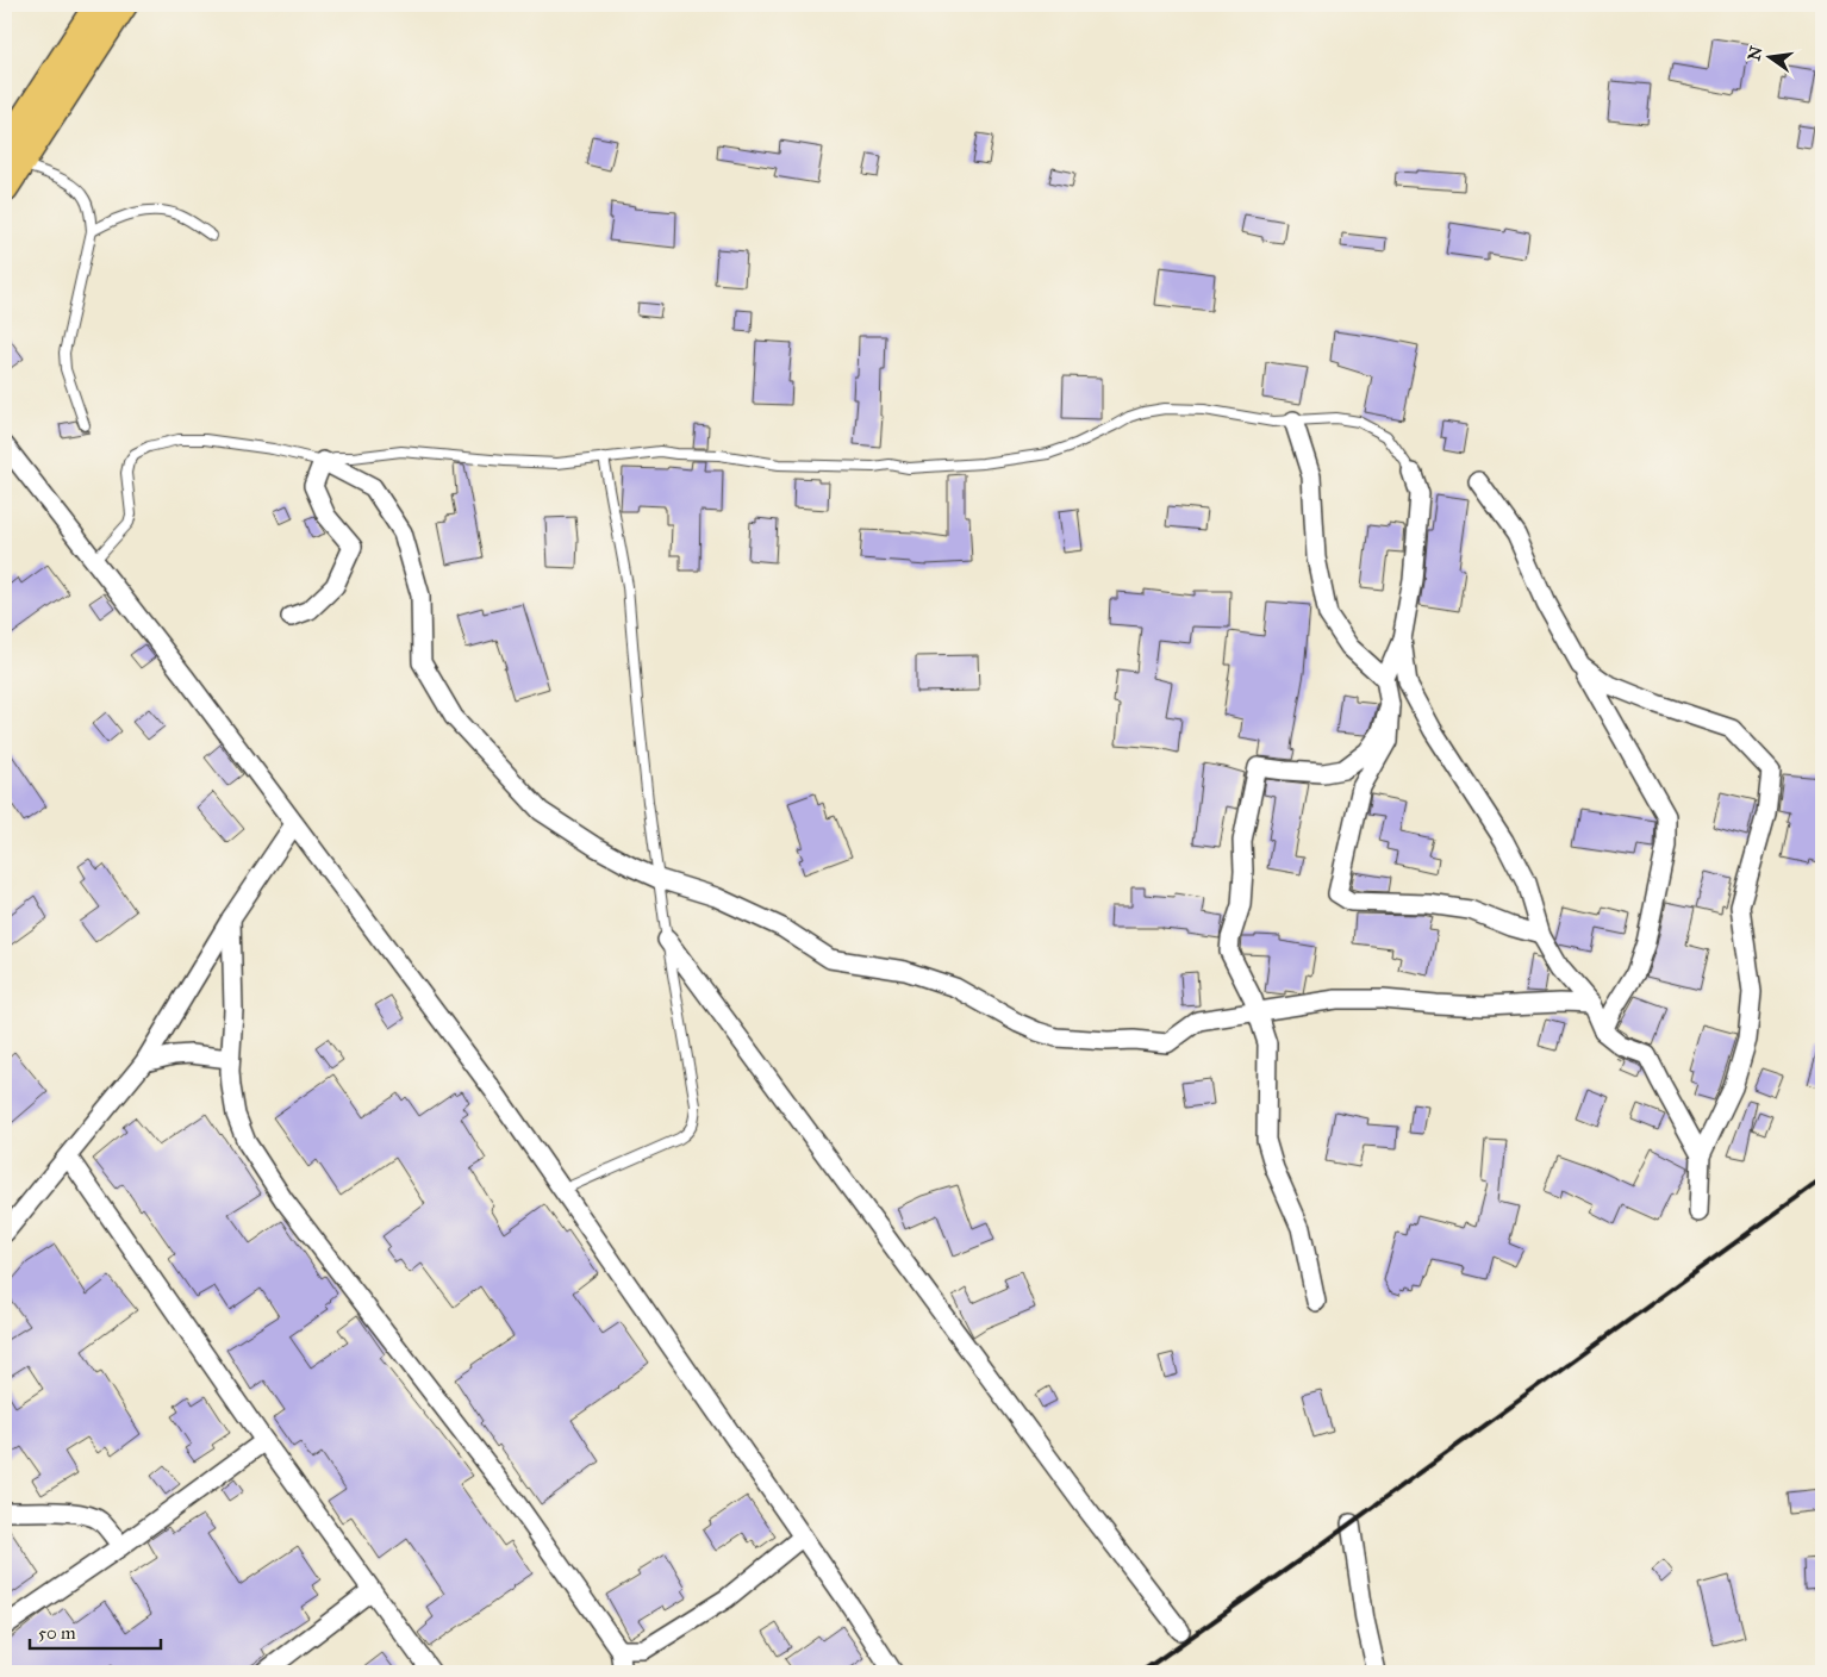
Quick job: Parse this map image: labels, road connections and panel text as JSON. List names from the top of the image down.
{
  "scale_bar": "50 m",
  "north": "left"
}
